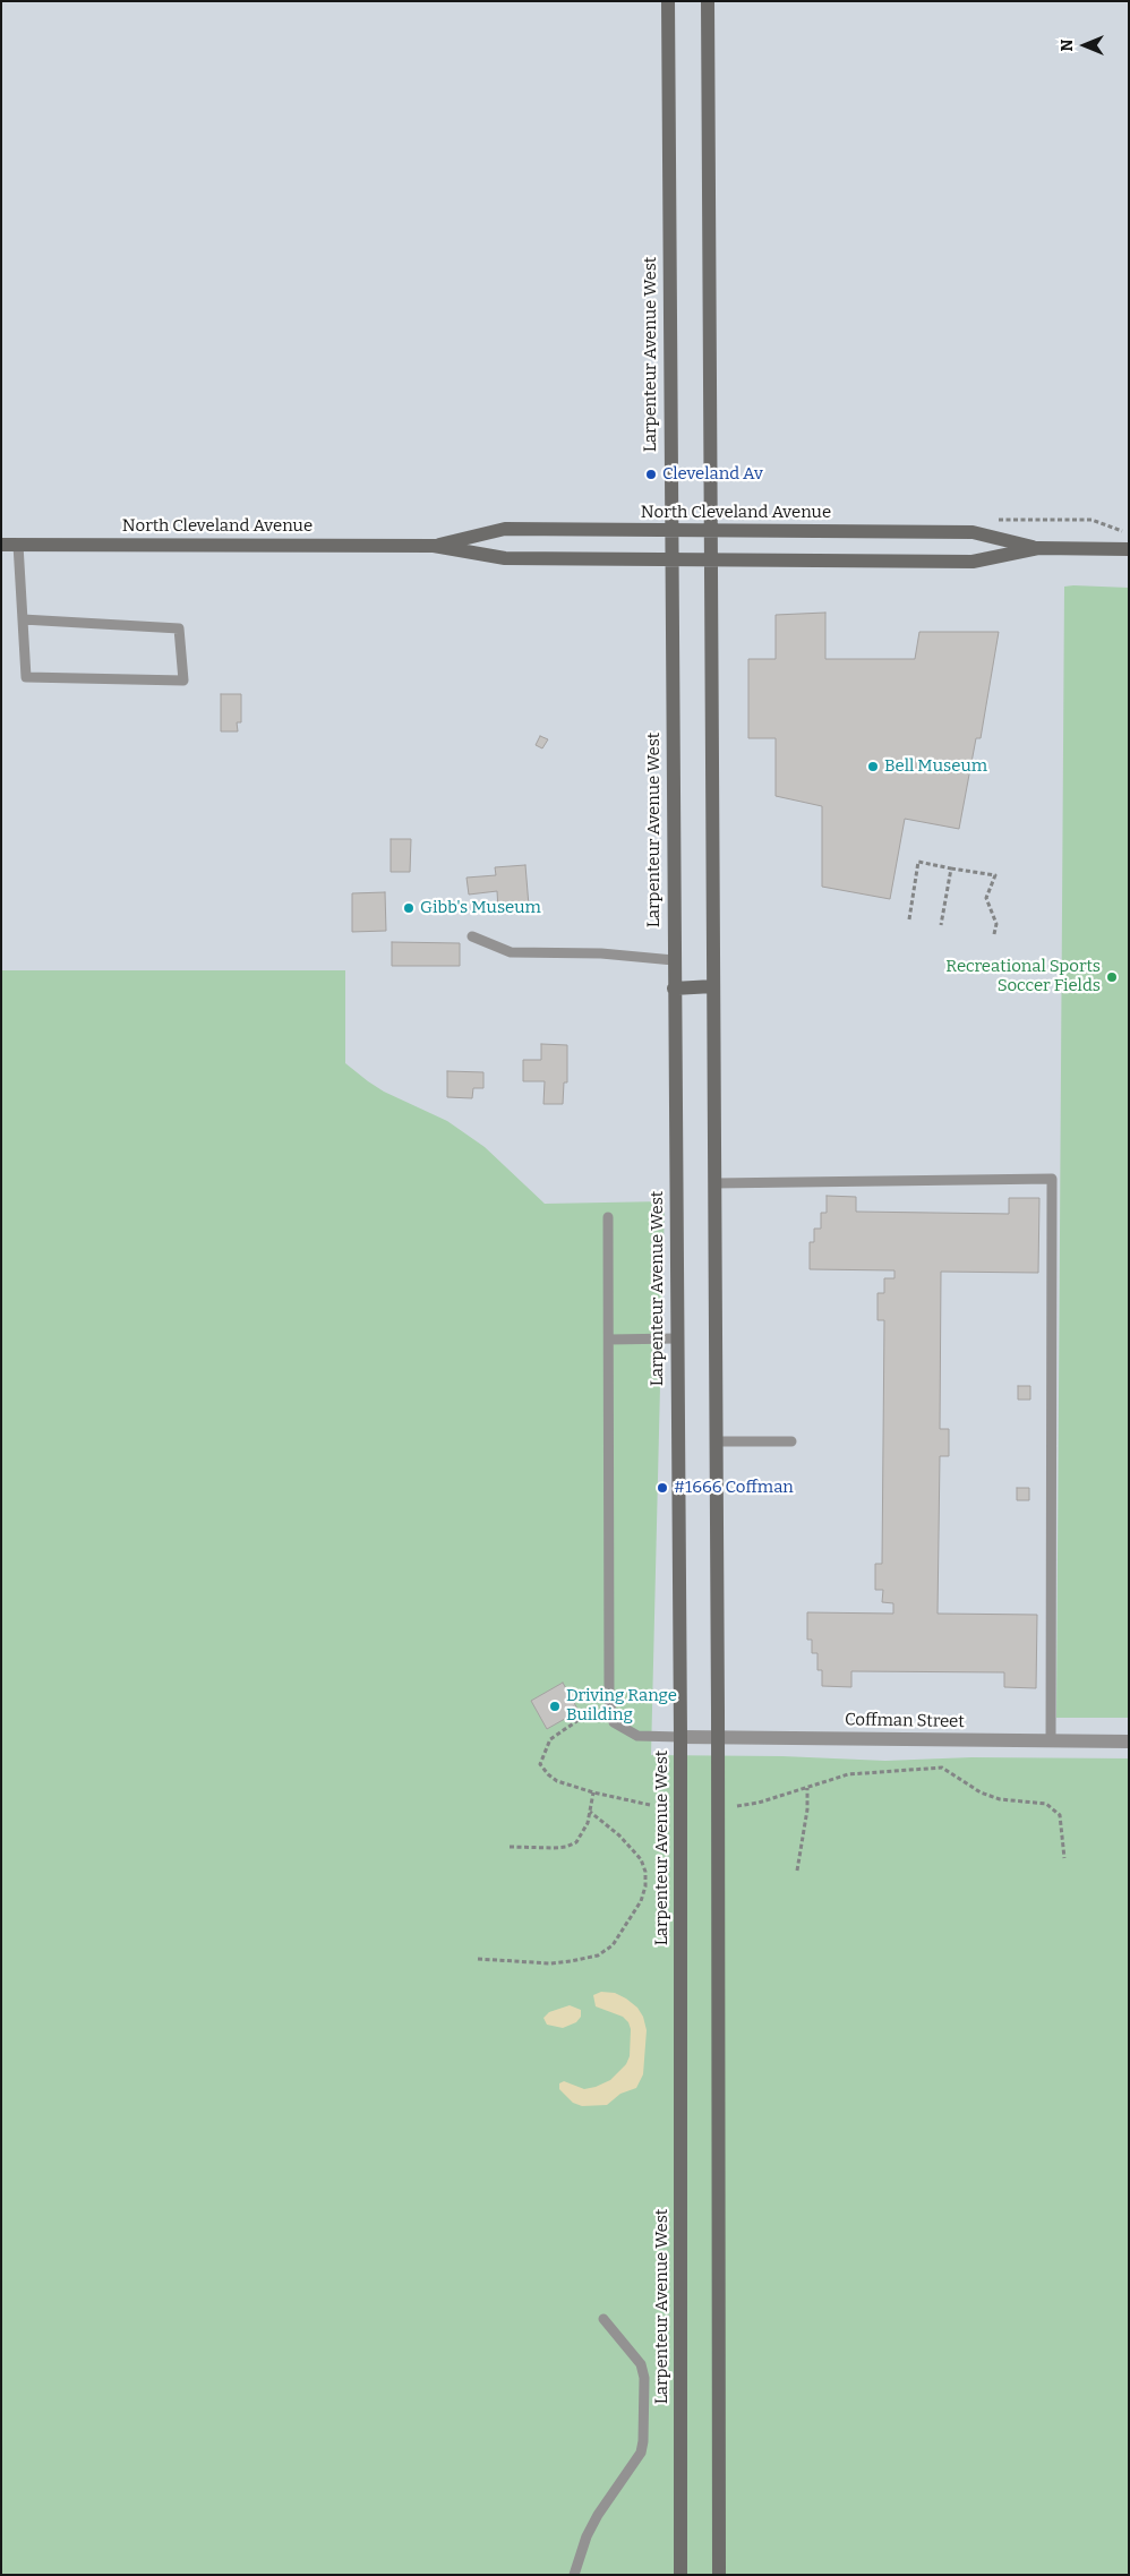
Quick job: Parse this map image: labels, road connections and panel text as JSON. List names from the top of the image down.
{
  "streets": {
    "main road": ["Larpenteur Avenue West", "North Cleveland Avenue"],
    "street": ["Coffman Street"]
  },
  "crossings": [
    ["Larpenteur Avenue West", "North Cleveland Avenue"],
    ["Larpenteur Avenue West", "Coffman Street"]
  ],
  "places": [
    "Cleveland Av",
    "Bell Museum",
    "Gibb's Museum",
    "Recreational Sports Soccer Fields",
    "#1666 Coffman",
    "Driving Range Building"
  ],
  "north": "left"
}
